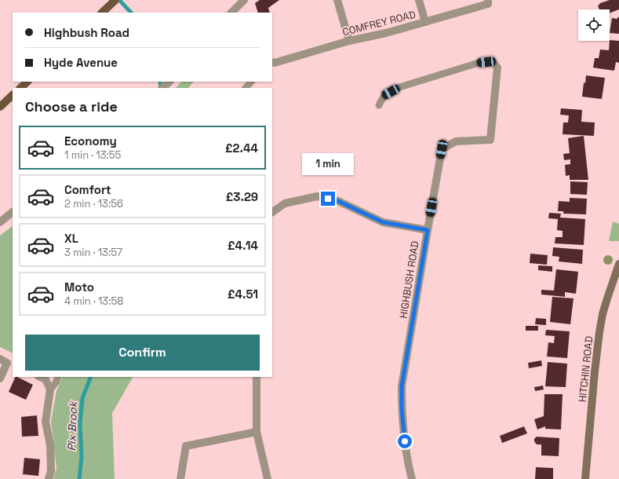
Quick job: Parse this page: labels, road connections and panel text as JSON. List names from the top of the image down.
{
  "streets": {
    "street": ["COMFREY ROAD", "HIGHBUSH ROAD", "HITCHIN ROAD"]
  },
  "water": ["Pix Brook"],
  "page": {
    "banner": ["Highbush Road", "Hyde Avenue"],
    "heading": "Choose a ride",
    "list": [
      {
        "name": "Economy",
        "note": "1 min · 13:55",
        "value": "£2.44"
      },
      {
        "name": "Comfort",
        "note": "2 min · 13:56",
        "value": "£3.29"
      },
      {
        "name": "XL",
        "note": "3 min · 13:57",
        "value": "£4.14"
      },
      {
        "name": "Moto",
        "note": "4 min · 13:58",
        "value": "£4.51"
      }
    ],
    "bubble": "1 min",
    "buttons": "Confirm"
  }
}
